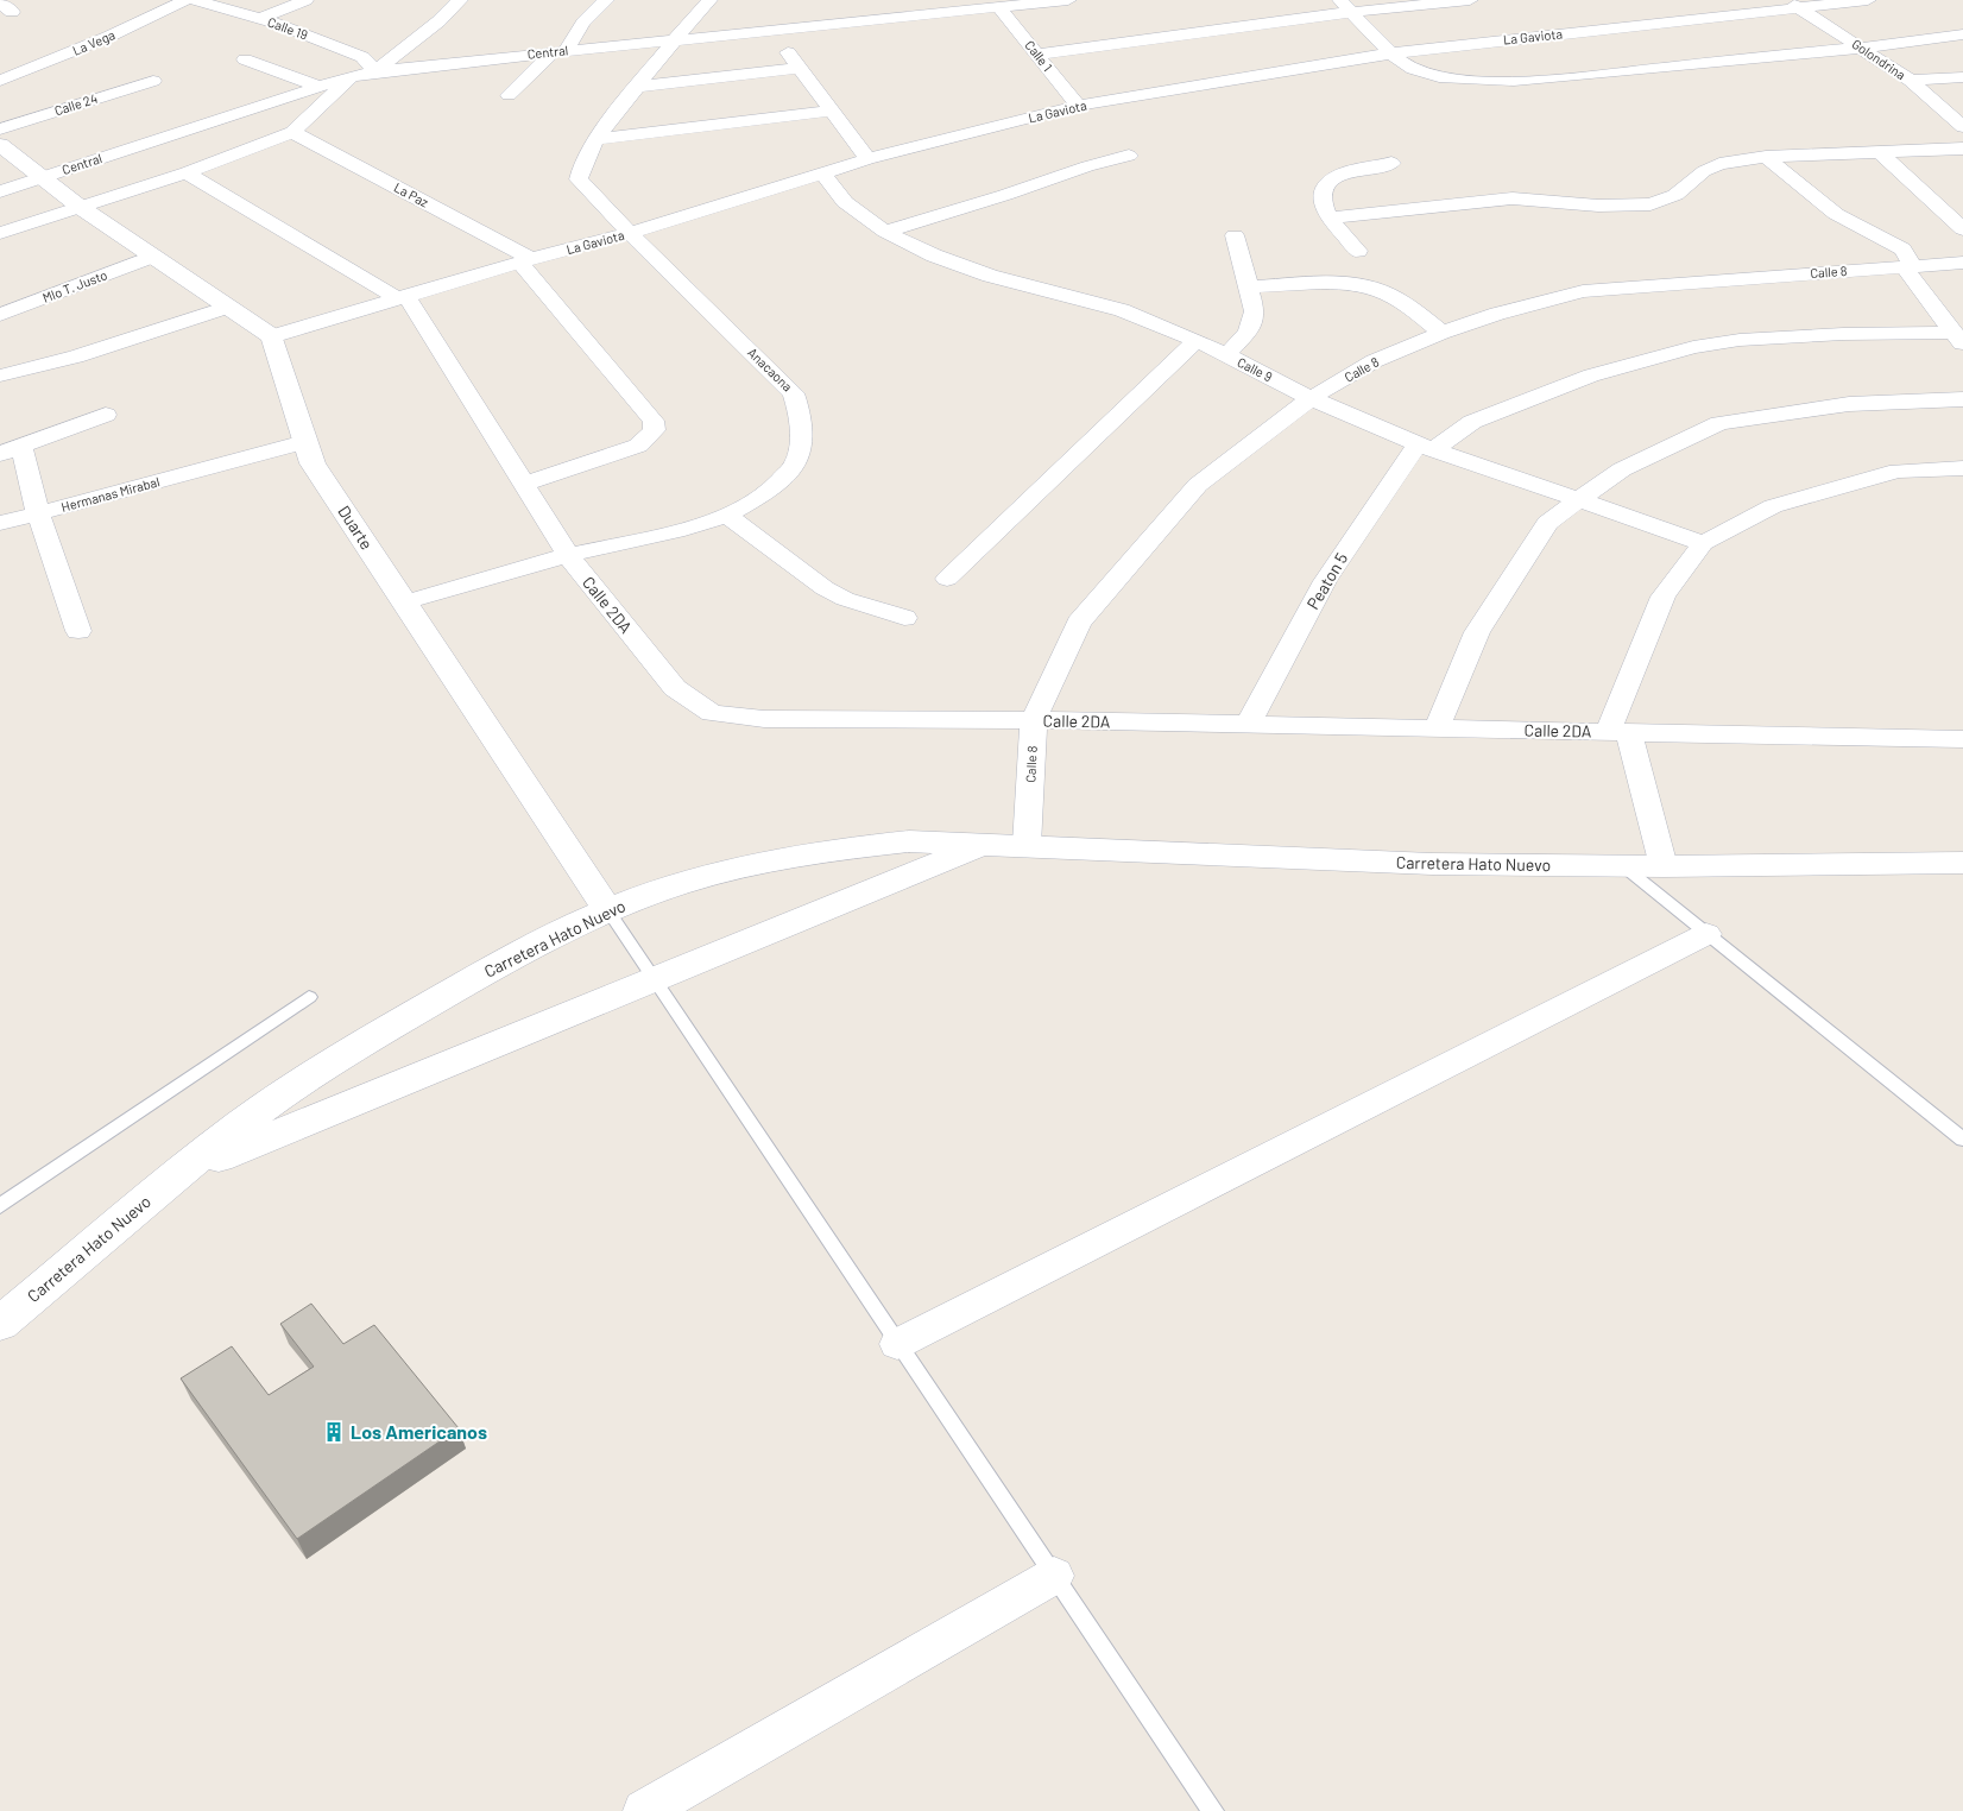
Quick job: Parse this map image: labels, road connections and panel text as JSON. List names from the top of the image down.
{
  "streets": {
    "main road": ["Duarte", "Carretera Hato Nuevo"],
    "street": [
      "Calle 19",
      "La Gaviota",
      "La Vega",
      "Central",
      "Calle 1",
      "Golondrina",
      "Calle 24",
      "La Paz",
      "Calle 8",
      "Mlo T. Justo",
      "Anacaona",
      "Calle 9",
      "Hermanas Mirabal",
      "Peaton 5",
      "Calle 2DA"
    ]
  },
  "crossings": [
    ["Calle 19", "Central"],
    ["La Gaviota", "Calle 1"],
    ["La Gaviota", "Golondrina"],
    ["La Gaviota", "La Paz"],
    ["La Gaviota", "Anacaona"],
    ["La Gaviota", "Calle 9"],
    ["La Gaviota", "Duarte"],
    ["La Gaviota", "Calle 2DA"],
    ["Central", "Calle 1"],
    ["Central", "Anacaona"],
    ["Calle 8", "Calle 9"],
    ["Calle 8", "Calle 2DA"],
    ["Calle 8", "Carretera Hato Nuevo"],
    ["Anacaona", "Duarte"],
    ["Anacaona", "Calle 2DA"],
    ["Calle 9", "Peaton 5"],
    ["Hermanas Mirabal", "Duarte"],
    ["Duarte", "Carretera Hato Nuevo"],
    ["Peaton 5", "Calle 2DA"]
  ],
  "places": {
    "building": ["Los Americanos"]
  }
}
